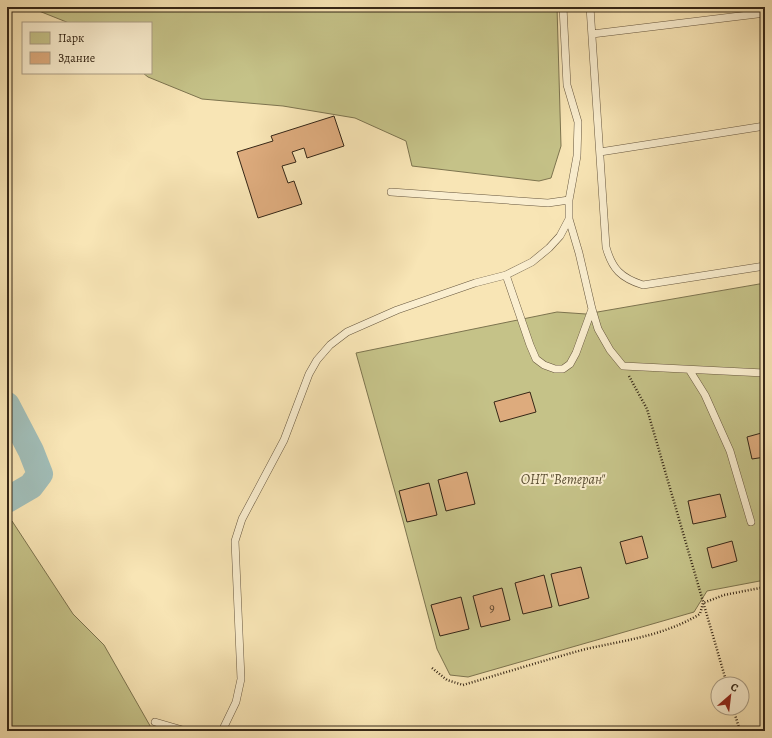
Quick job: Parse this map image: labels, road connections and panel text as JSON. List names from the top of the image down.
{
  "parks": ["ОНТ \"Ветеран\""],
  "house_numbers": ["9"],
  "legend": ["Парк", "Здание"],
  "north": "top right"
}
